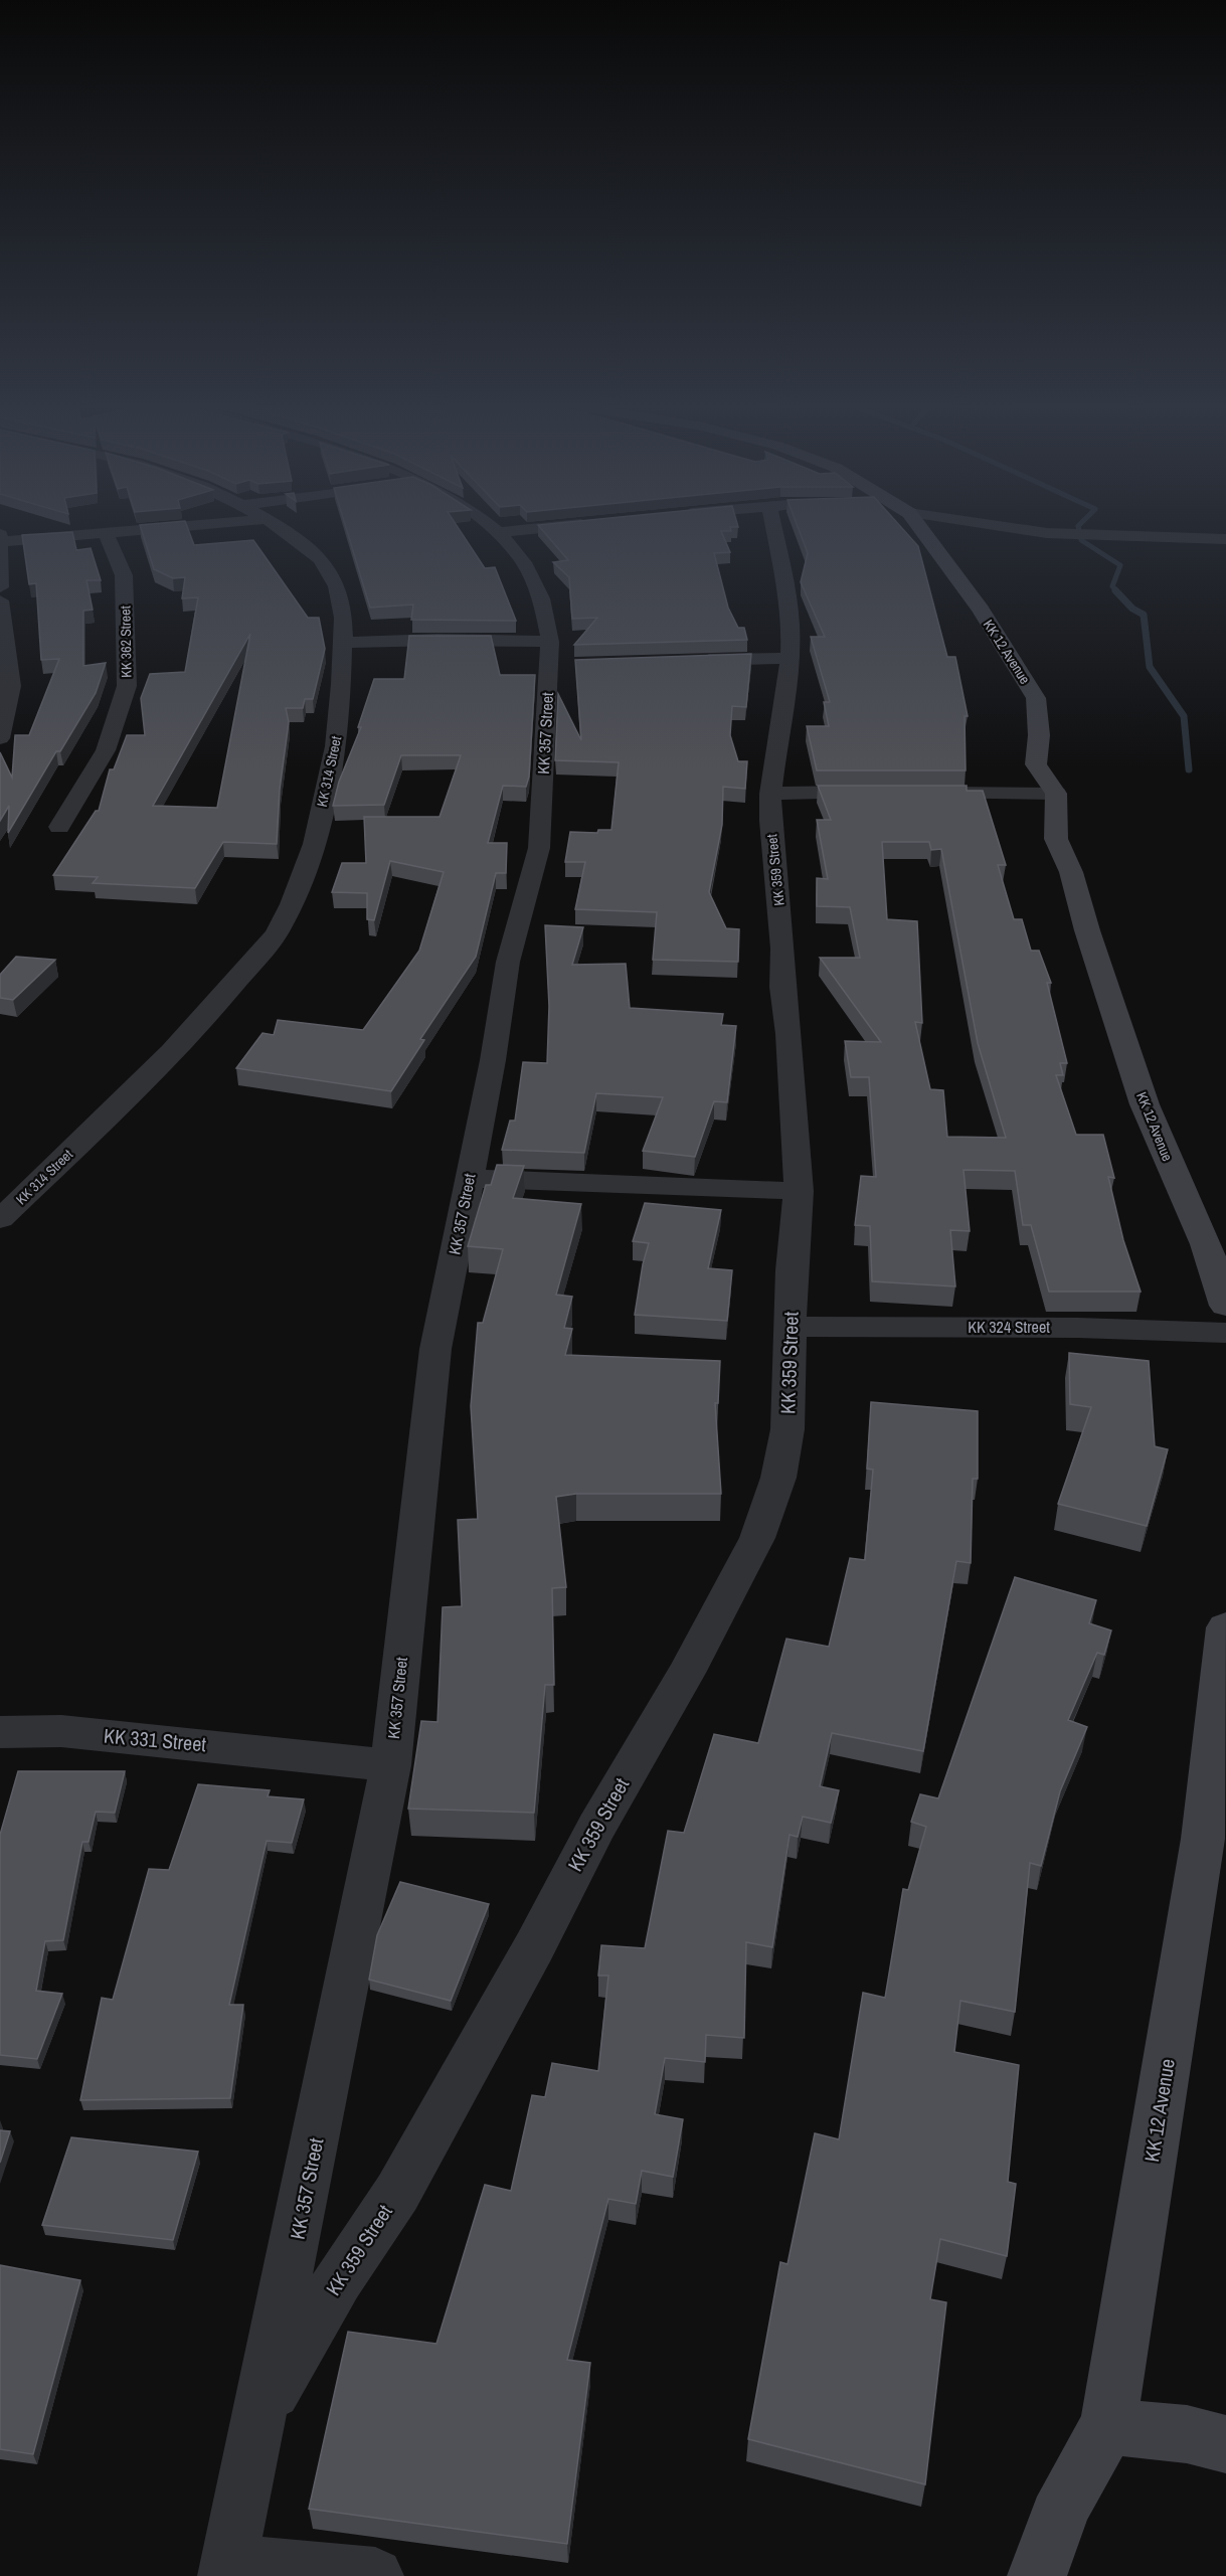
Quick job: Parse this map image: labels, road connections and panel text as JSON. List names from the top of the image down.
{
  "streets": {
    "main road": ["KK 12 Avenue"],
    "street": [
      "KK 362 Street",
      "KK 357 Street",
      "KK 314 Street",
      "KK 359 Street",
      "KK 324 Street",
      "KK 331 Street"
    ]
  },
  "crossings": [
    ["KK 357 Street", "KK 359 Street"],
    ["KK 357 Street", "KK 331 Street"],
    ["KK 359 Street", "KK 324 Street"]
  ]
}
